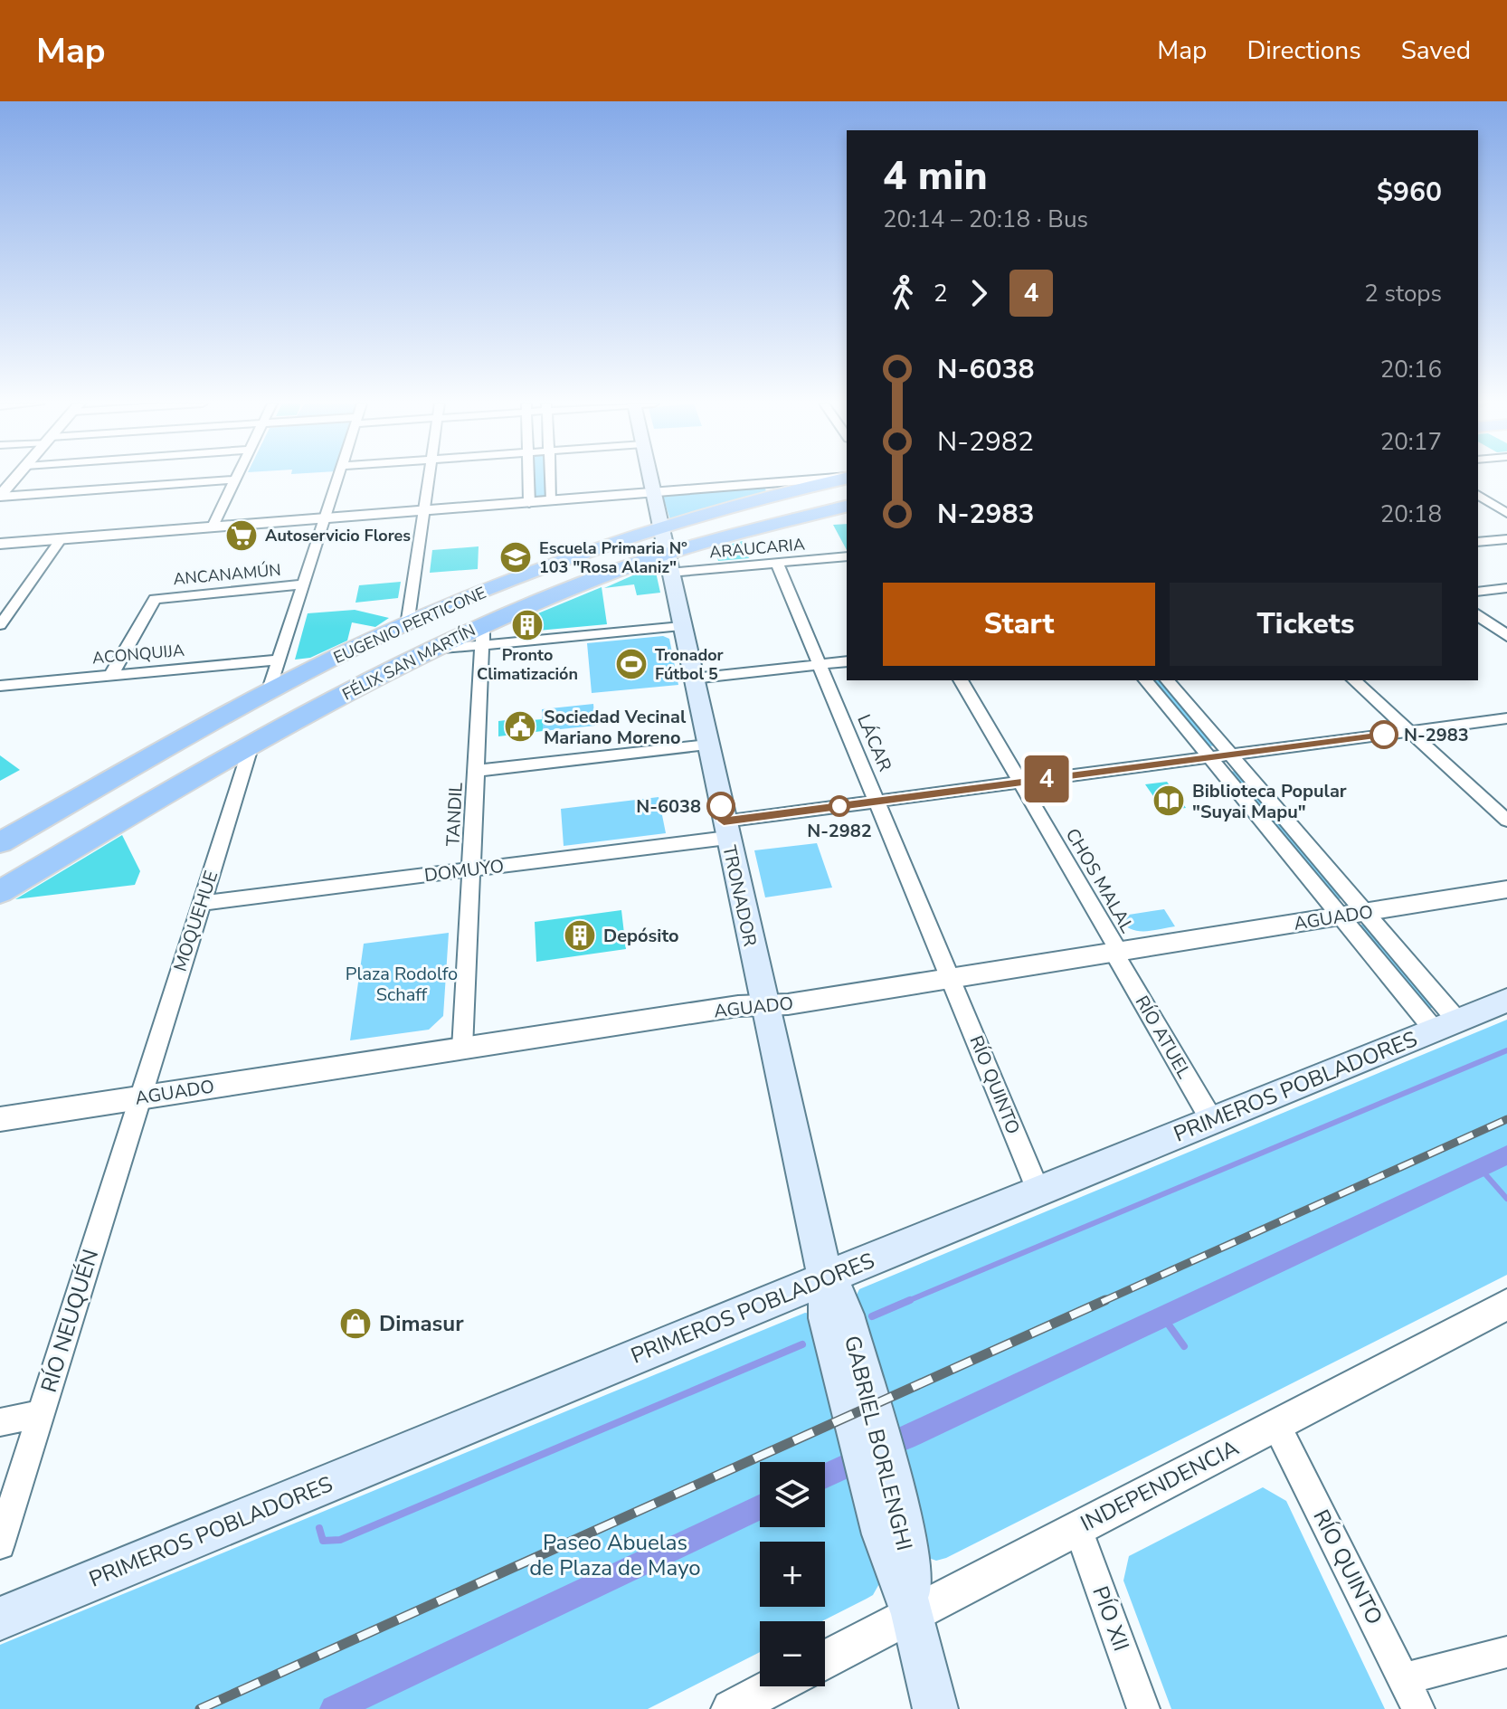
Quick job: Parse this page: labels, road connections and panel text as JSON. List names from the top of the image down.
{
  "streets": {
    "highway": ["EUGENIO PERTICONE", "FÉLIX SAN MARTÍN"],
    "main road": ["TRONADOR", "PRIMEROS POBLADORES", "GABRIEL BORLENGHI"],
    "street": [
      "ARAUCARIA",
      "ANCANAMÚN",
      "ACONQUIJA",
      "LÁCAR",
      "TANDIL",
      "DOMUYO",
      "CHOS MALAL",
      "AGUADO",
      "MOQUEHUE",
      "RÍO ATUEL",
      "RÍO QUINTO",
      "RÍO NEUQUÉN",
      "INDEPENDENCIA",
      "PÍO XII"
    ]
  },
  "crossings": [
    ["ARAUCARIA", "FÉLIX SAN MARTÍN"],
    ["ARAUCARIA", "LÁCAR"],
    ["ARAUCARIA", "TRONADOR"],
    ["ANCANAMÚN", "ACONQUIJA"],
    ["EUGENIO PERTICONE", "TRONADOR"],
    ["FÉLIX SAN MARTÍN", "TANDIL"],
    ["FÉLIX SAN MARTÍN", "TRONADOR"],
    ["FÉLIX SAN MARTÍN", "MOQUEHUE"],
    ["LÁCAR", "DOMUYO"],
    ["LÁCAR", "AGUADO"],
    ["LÁCAR", "RÍO QUINTO"],
    ["TANDIL", "DOMUYO"],
    ["TANDIL", "AGUADO"],
    ["DOMUYO", "CHOS MALAL"],
    ["DOMUYO", "TRONADOR"],
    ["DOMUYO", "MOQUEHUE"],
    ["CHOS MALAL", "AGUADO"],
    ["CHOS MALAL", "RÍO ATUEL"],
    ["TRONADOR", "AGUADO"],
    ["TRONADOR", "GABRIEL BORLENGHI"],
    ["AGUADO", "MOQUEHUE"],
    ["AGUADO", "RÍO ATUEL"],
    ["AGUADO", "RÍO QUINTO"],
    ["AGUADO", "RÍO NEUQUÉN"],
    ["AGUADO", "GABRIEL BORLENGHI"],
    ["MOQUEHUE", "RÍO NEUQUÉN"],
    ["RÍO ATUEL", "PRIMEROS POBLADORES"],
    ["RÍO QUINTO", "PRIMEROS POBLADORES"],
    ["RÍO QUINTO", "INDEPENDENCIA"],
    ["PRIMEROS POBLADORES", "GABRIEL BORLENGHI"],
    ["GABRIEL BORLENGHI", "INDEPENDENCIA"],
    ["INDEPENDENCIA", "PÍO XII"]
  ],
  "parks": ["Plaza Rodolfo Schaff", "Paseo Abuelas de Plaza de Mayo"],
  "places": {
    "supermarket": ["Autoservicio Flores"],
    "school or university": ["Escuela Primaria Nº 103 \"Rosa Alaniz\""],
    "building": ["Pronto Climatización", "Depósito"],
    "sports": ["Tronador Fútbol 5"],
    "public building": ["Sociedad Vecinal Mariano Moreno"],
    "other": ["N-2983", "N-6038", "N-2982"],
    "library": ["Biblioteca Popular \"Suyai Mapu\""],
    "shop": ["Dimasur"]
  },
  "lines": ["bus line 4"],
  "page": {
    "header": "Map",
    "nav": ["Map", "Directions", "Saved"],
    "on_map": "4",
    "heading": ["4 min", "20:14 – 20:18 · Bus", "$960"],
    "legs": ["2", "4", "2 stops"],
    "list": [
      {
        "name": "N-6038",
        "value": "20:16"
      },
      {
        "name": "N-2982",
        "value": "20:17"
      },
      {
        "name": "N-2983",
        "value": "20:18"
      }
    ],
    "buttons": ["Start", "Tickets"],
    "map_buttons": ["+", "−"]
  }
}
